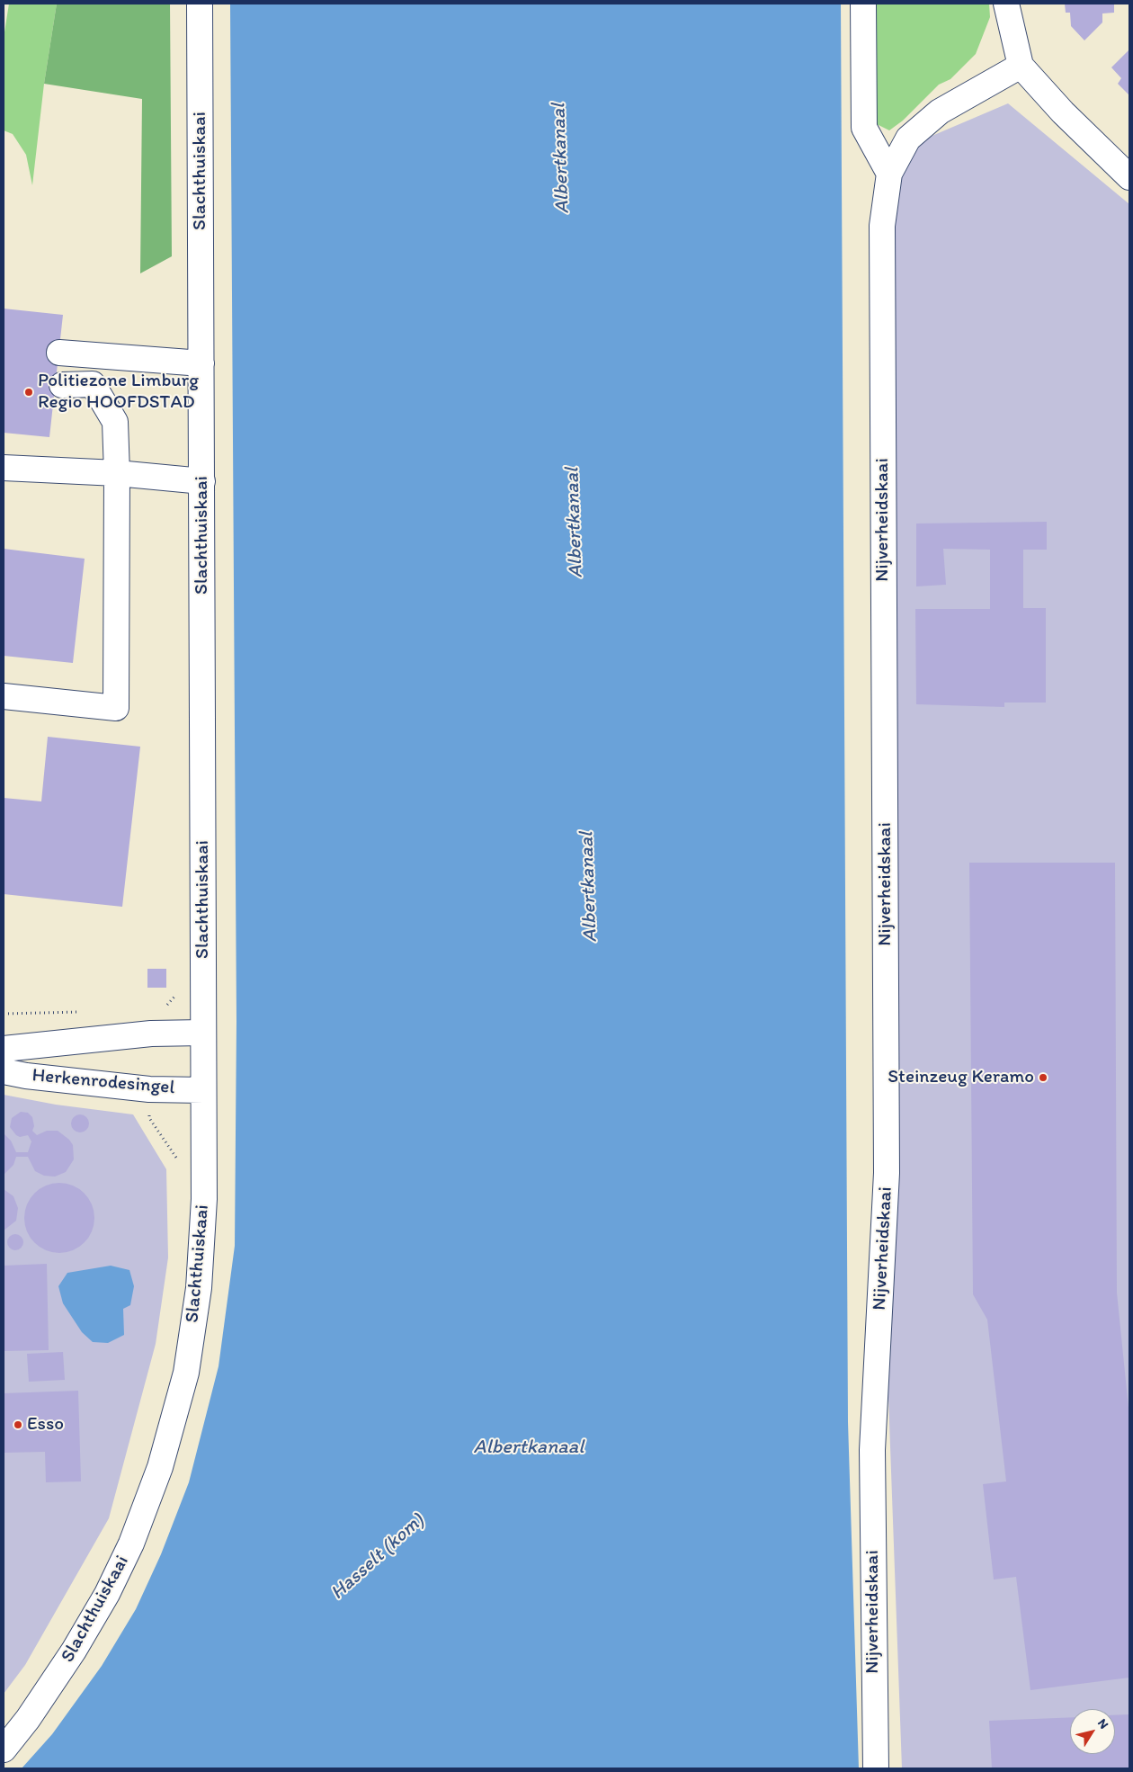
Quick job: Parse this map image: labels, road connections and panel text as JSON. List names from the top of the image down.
{
  "streets": {
    "street": ["Slachthuiskaai", "Nijverheidskaai", "Herkenrodesingel"]
  },
  "crossings": [
    ["Slachthuiskaai", "Herkenrodesingel"]
  ],
  "water": ["Albertkanaal", "Hasselt (kom)"],
  "places": ["Politiezone Limburg Regio HOOFDSTAD", "Steinzeug Keramo", "Esso"],
  "north": "top right"
}
